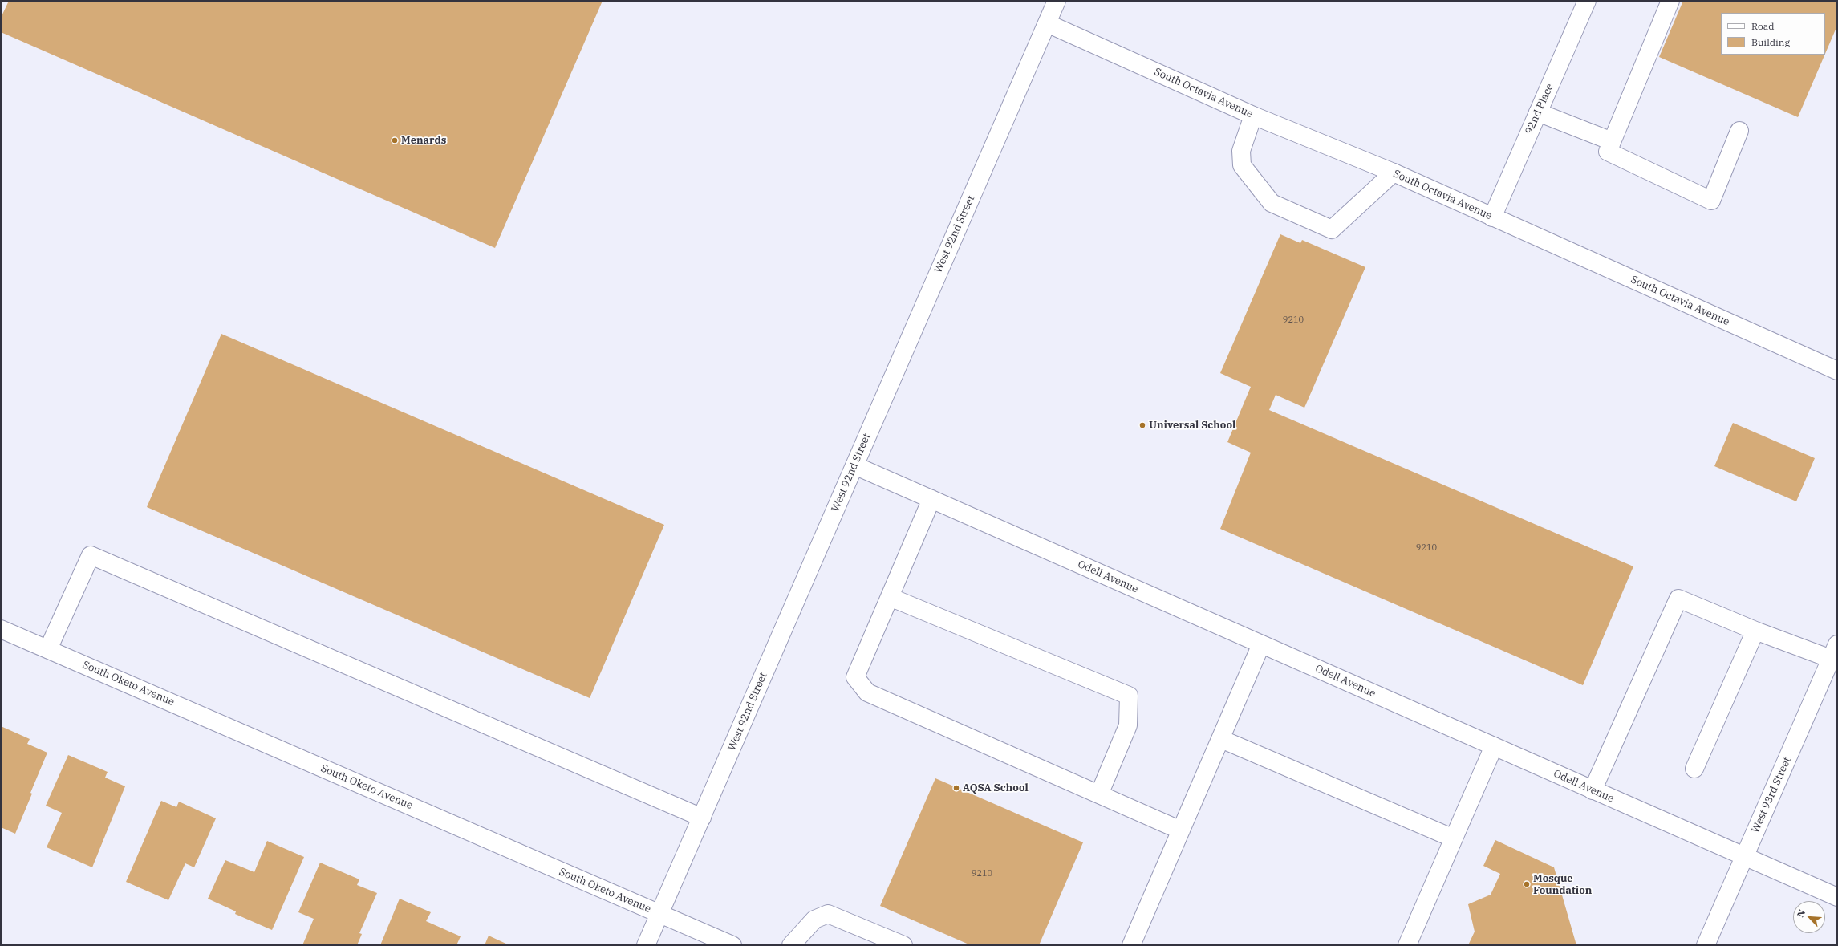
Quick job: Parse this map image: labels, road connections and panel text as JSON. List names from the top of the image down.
{
  "streets": {
    "street": [
      "South Octavia Avenue",
      "92nd Place",
      "West 92nd Street",
      "Odell Avenue",
      "South Oketo Avenue",
      "West 93rd Street"
    ]
  },
  "crossings": [
    ["South Octavia Avenue", "92nd Place"],
    ["South Octavia Avenue", "West 92nd Street"],
    ["West 92nd Street", "Odell Avenue"],
    ["West 92nd Street", "South Oketo Avenue"],
    ["Odell Avenue", "West 93rd Street"]
  ],
  "places": [
    "Menards",
    "Universal School",
    "AQSA School",
    "Mosque Foundation"
  ],
  "house_numbers": ["9210", "9210", "9210"],
  "legend": ["Road", "Building"],
  "north": "top left"
}
